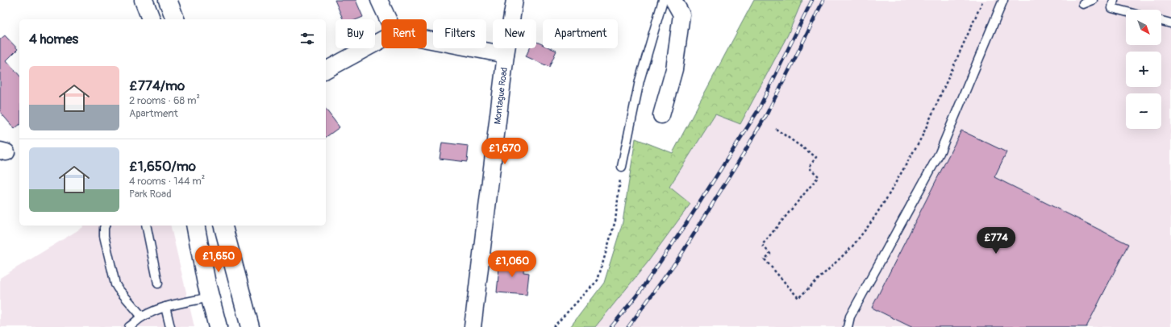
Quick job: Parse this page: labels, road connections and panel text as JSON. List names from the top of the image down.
{
  "streets": {
    "street": ["Montague Road"]
  },
  "north": "bottom right",
  "page": {
    "map_buttons": ["+", "−"],
    "chip": [
      "Buy",
      "Rent",
      "Filters",
      "New",
      "Apartment"
    ],
    "heading": "4 homes",
    "list": [
      {
        "name": "£774/mo",
        "note": "2 rooms · 68 m² · Apartment"
      },
      {
        "name": "£1,650/mo",
        "note": "4 rooms · 144 m² · Park Road"
      }
    ],
    "price": [
      "£1,670",
      "£774",
      "£1,650",
      "£1,060"
    ]
  }
}
